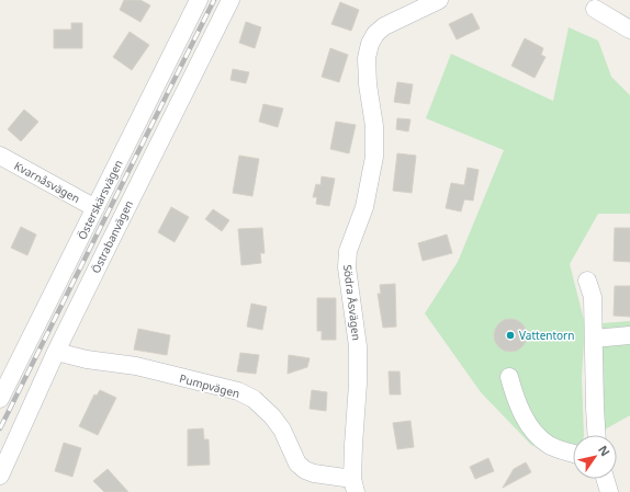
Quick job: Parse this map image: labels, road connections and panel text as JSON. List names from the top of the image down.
{
  "streets": {
    "street": [
      "Kvarnåsvägen",
      "Österskärsvägen",
      "Östrabanvägen",
      "Södra Åsvägen",
      "Pumpvägen"
    ]
  },
  "crossings": [
    ["Kvarnåsvägen", "Österskärsvägen"],
    ["Östrabanvägen", "Pumpvägen"],
    ["Södra Åsvägen", "Pumpvägen"]
  ],
  "places": ["Vattentorn"],
  "north": "top right"
}
